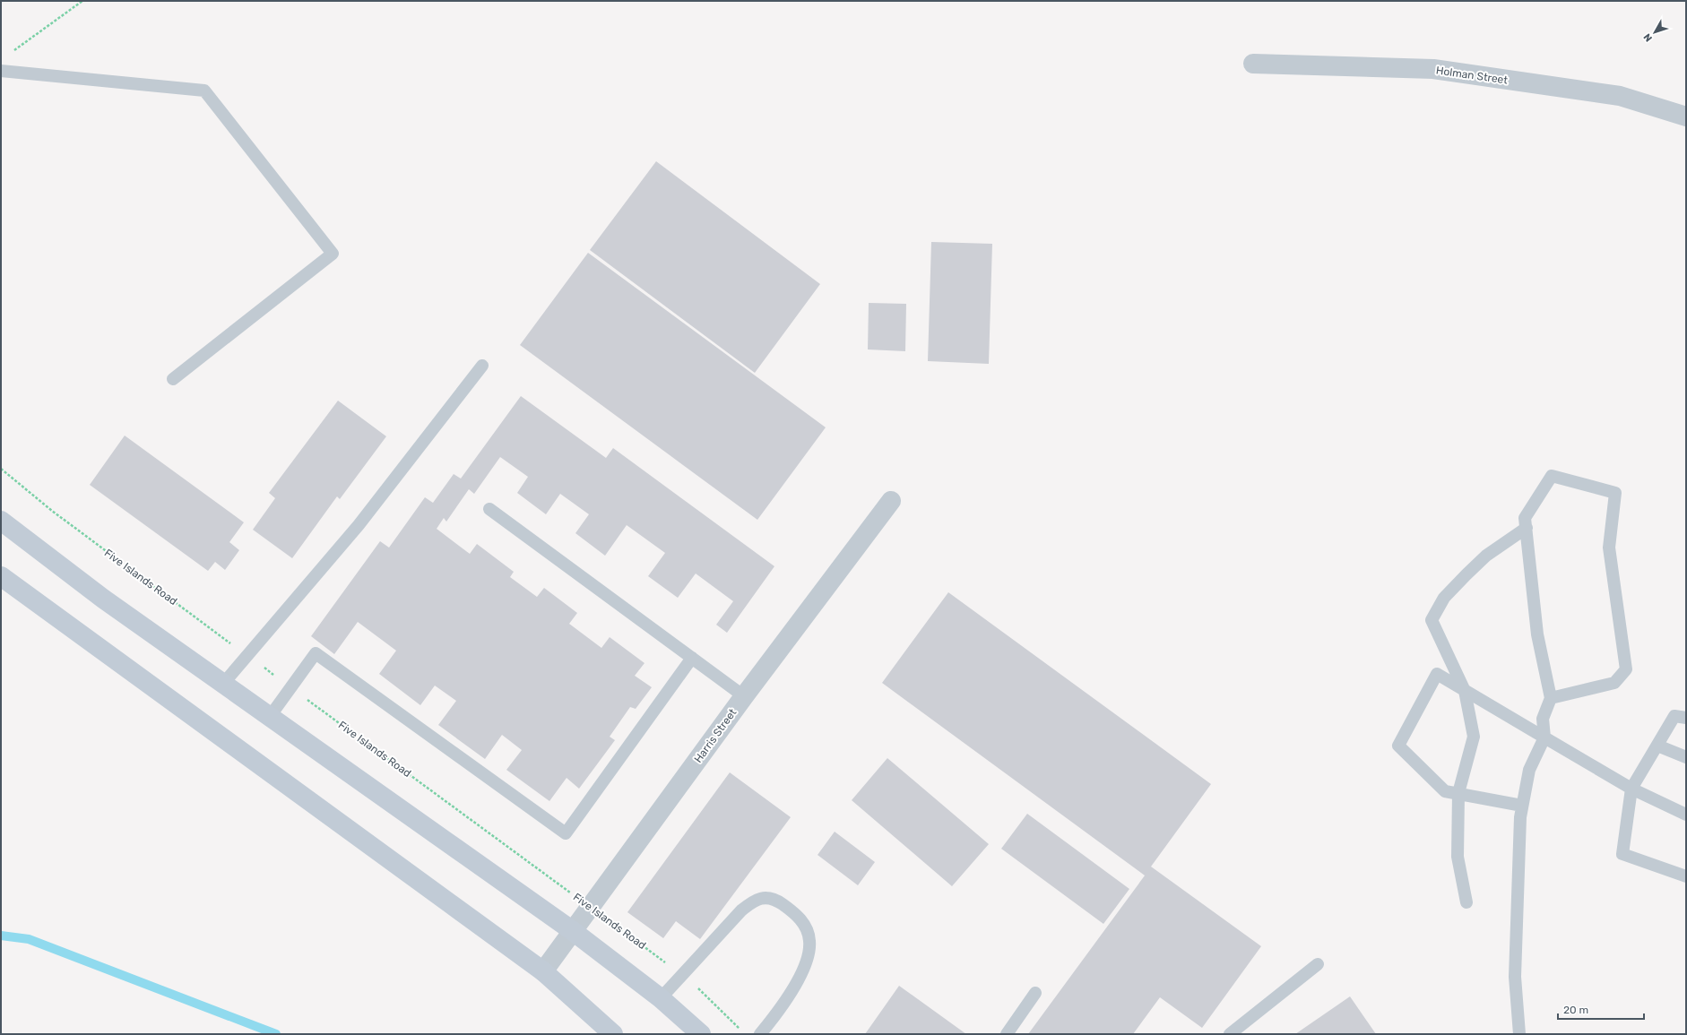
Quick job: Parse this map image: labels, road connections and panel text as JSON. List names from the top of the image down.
{
  "streets": {
    "street": ["Holman Street", "Harris Street"],
    "path": ["Five Islands Road"]
  },
  "crossings": [
    ["Five Islands Road", "Harris Street"]
  ],
  "scale_bar": "20 m",
  "north": "bottom left"
}
